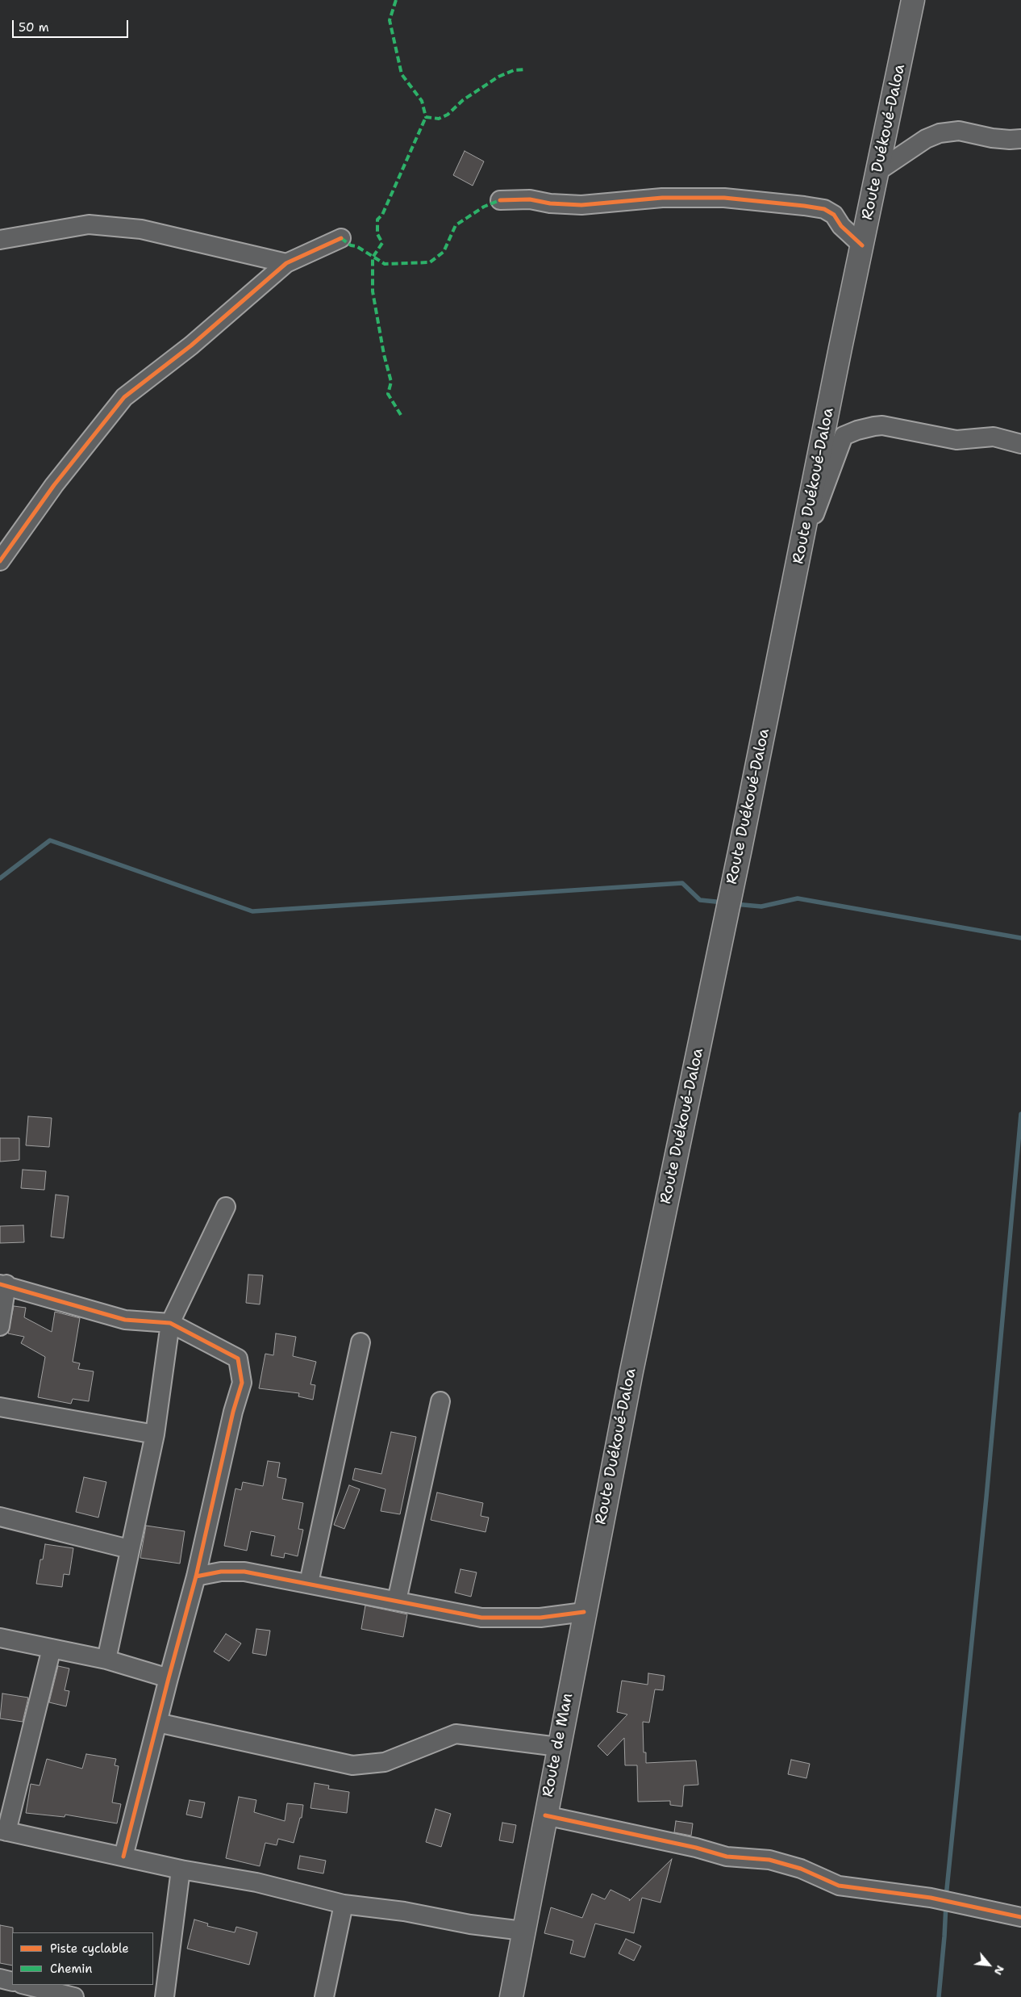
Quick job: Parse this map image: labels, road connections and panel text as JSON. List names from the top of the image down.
{
  "streets": {
    "highway": ["Route Duékoué-Daloa", "Route de Man"]
  },
  "crossings": [
    ["Route Duékoué-Daloa", "Route de Man"]
  ],
  "legend": ["Piste cyclable", "Chemin"],
  "scale_bar": "50 m",
  "north": "bottom right"
}
